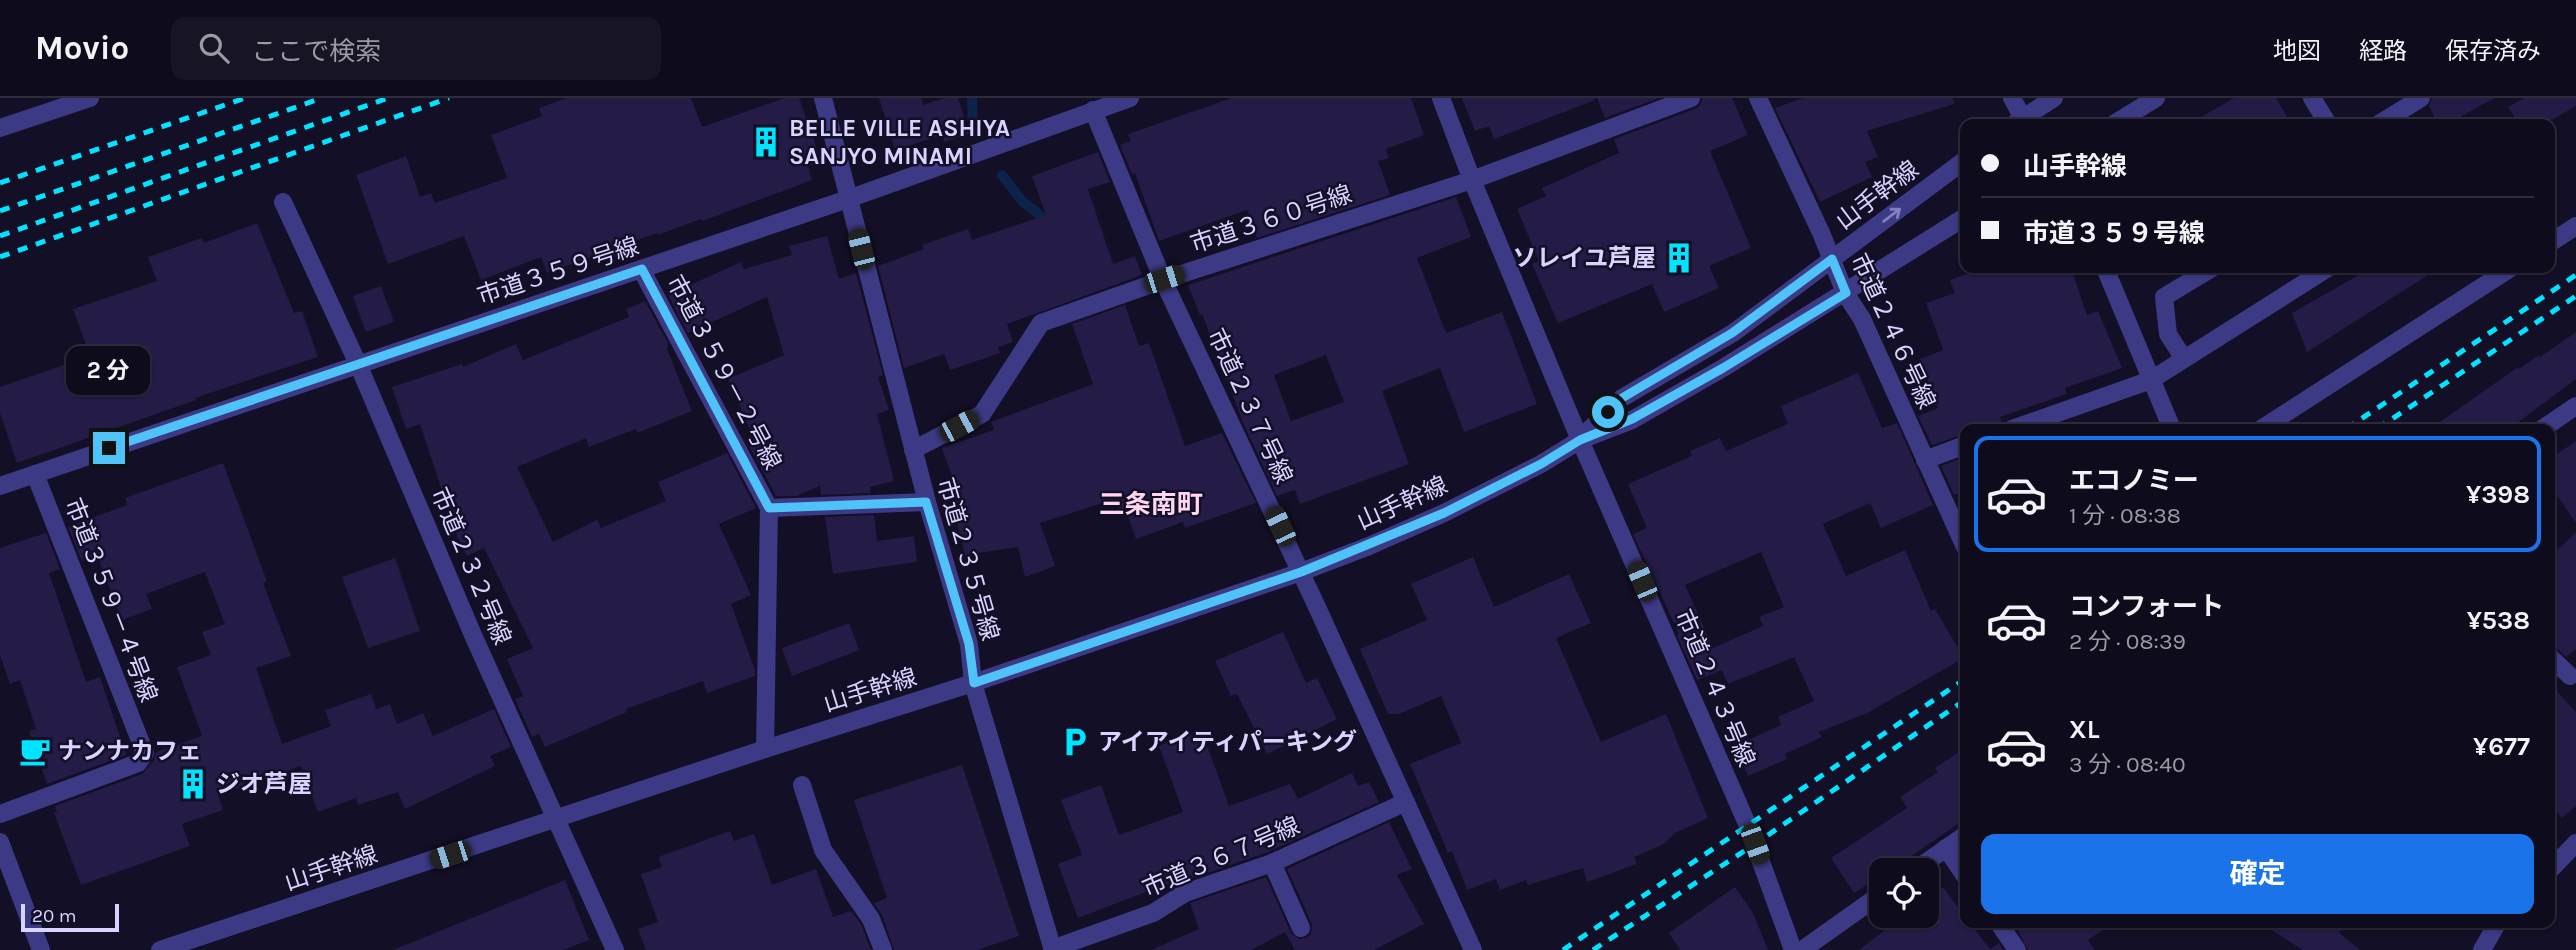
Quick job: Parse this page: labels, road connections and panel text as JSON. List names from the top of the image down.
{
  "streets": {
    "street": [
      "山手幹線",
      "市道３６０号線",
      "市道３５９号線",
      "市道２４６号線",
      "市道３５９－２号線",
      "市道２３７号線",
      "市道２３５号線",
      "市道２３２号線",
      "市道３５９－４号線",
      "市道２４３号線",
      "市道３６７号線"
    ]
  },
  "crossings": [
    ["山手幹線", "市道２４６号線"],
    ["山手幹線", "市道３５９－２号線"],
    ["山手幹線", "市道２３７号線"],
    ["山手幹線", "市道２３５号線"],
    ["山手幹線", "市道２３２号線"],
    ["山手幹線", "市道２４３号線"],
    ["市道３６０号線", "市道２３７号線"],
    ["市道３６０号線", "市道２３５号線"],
    ["市道３６０号線", "市道２４３号線"],
    ["市道３５９号線", "市道３５９－２号線"],
    ["市道３５９号線", "市道２３７号線"],
    ["市道３５９号線", "市道２３５号線"],
    ["市道３５９号線", "市道２３２号線"],
    ["市道３５９号線", "市道３５９－４号線"],
    ["市道２３７号線", "市道３６７号線"],
    ["市道２３５号線", "市道３６７号線"]
  ],
  "districts": ["三条南町"],
  "places": {
    "building": ["BELLE VILLE ASHIYA SANJYO MINAMI", "ソレイユ芦屋", "ジオ芦屋"],
    "parking": ["アイアイティパーキング"],
    "cafe": ["ナンナカフェ"]
  },
  "scale_bar": "20 m",
  "page": {
    "header": "Movio",
    "search": "ここで検索",
    "nav": ["地図", "経路", "保存済み"],
    "banner": ["山手幹線", "市道３５９号線"],
    "bubble": "2 分",
    "list": [
      {
        "name": "エコノミー",
        "note": "1 分 · 08:38",
        "value": "¥398"
      },
      {
        "name": "コンフォート",
        "note": "2 分 · 08:39",
        "value": "¥538"
      },
      {
        "name": "XL",
        "note": "3 分 · 08:40",
        "value": "¥677"
      }
    ],
    "buttons": "確定",
    "scale": "20 m"
  }
}
